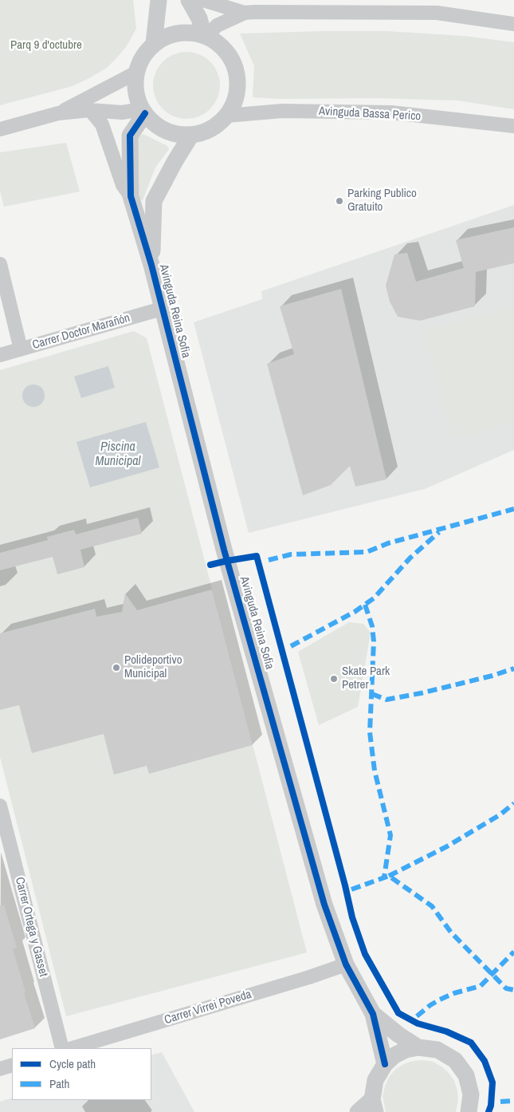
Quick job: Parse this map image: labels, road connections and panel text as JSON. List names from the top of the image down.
{
  "streets": {
    "street": [
      "Avinguda Bassa Perico",
      "Avinguda Reina Sofia",
      "Carrer Doctor Marañón",
      "Carrer Ortega y Gasset",
      "Carrer Virrei Poveda"
    ]
  },
  "crossings": [
    ["Avinguda Bassa Perico", "Avinguda Reina Sofia"],
    ["Avinguda Reina Sofia", "Carrer Doctor Marañón"],
    ["Avinguda Reina Sofia", "Carrer Virrei Poveda"]
  ],
  "water": ["Piscina Municipal"],
  "parks": ["Parq 9 d'octubre"],
  "places": ["Parking Publico Gratuito", "Polideportivo Municipal", "Skate Park Petrer"],
  "legend": ["Cycle path", "Path"]
}
